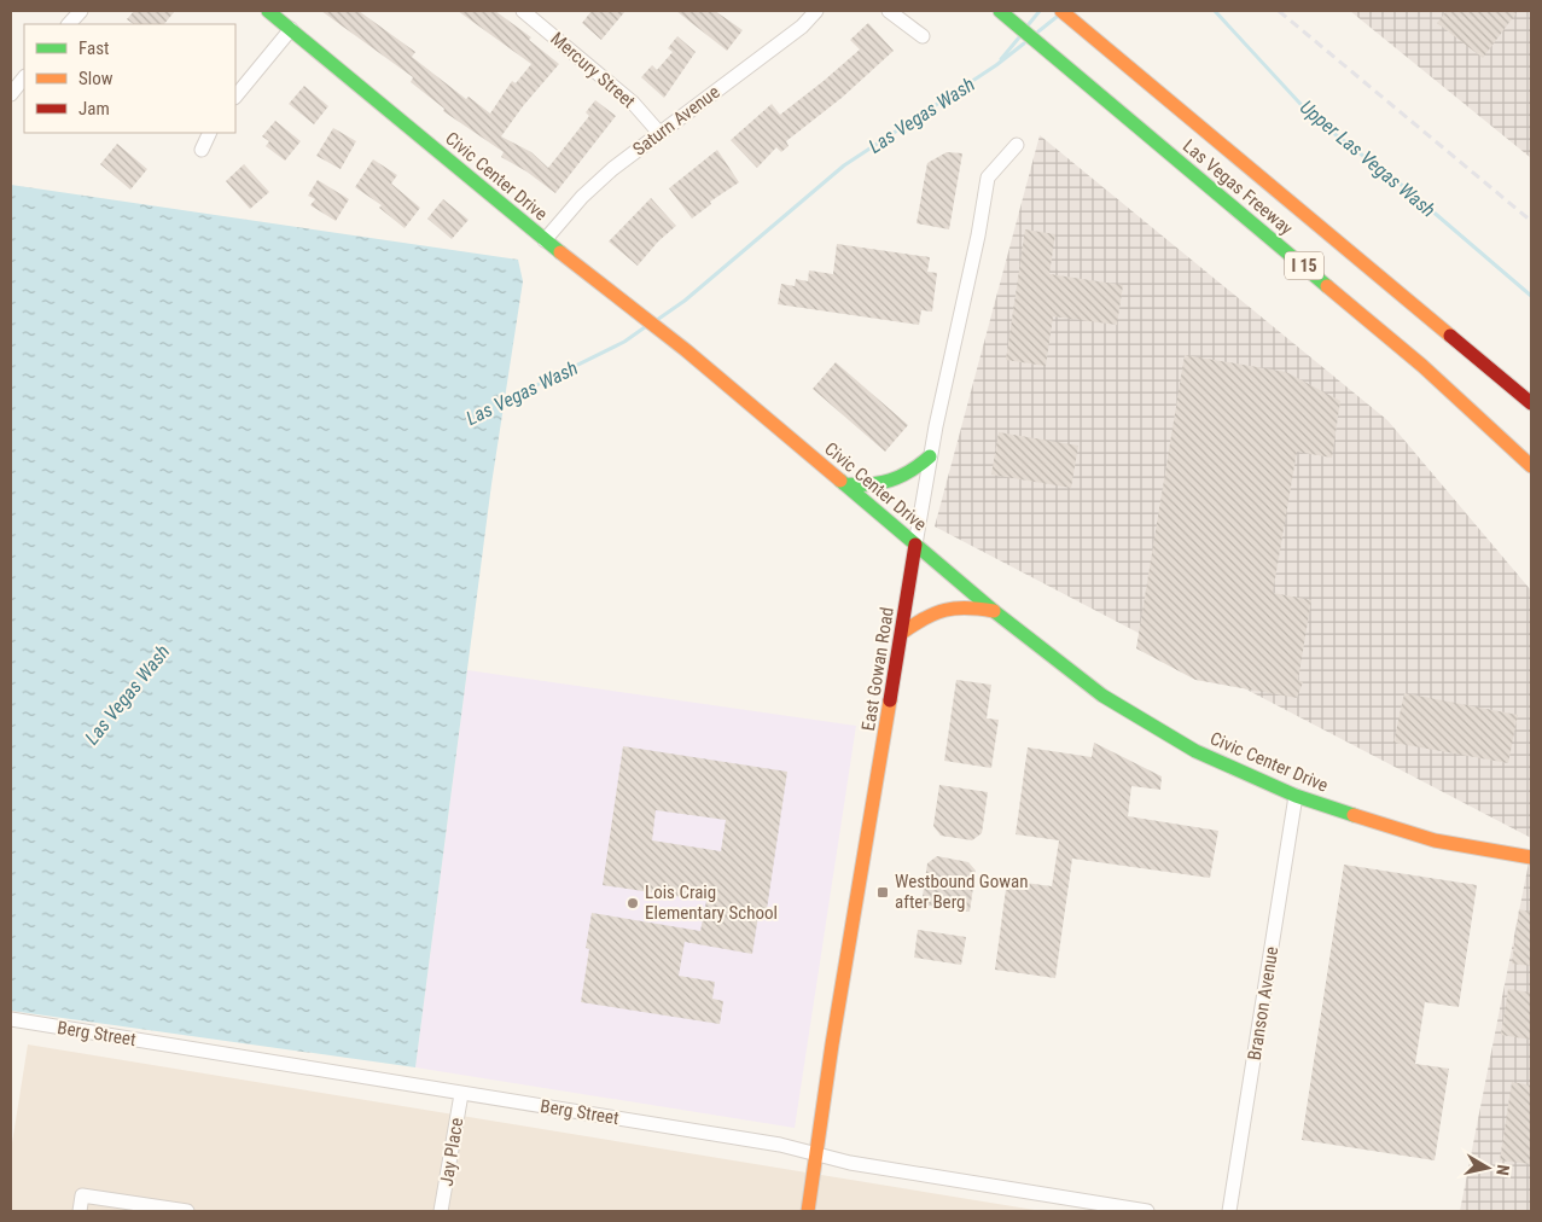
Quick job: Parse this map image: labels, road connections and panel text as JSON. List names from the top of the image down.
{
  "streets": {
    "main road": [
      "Civic Center Drive",
      "Las Vegas Freeway",
      "I 15",
      "East Gowan Road"
    ],
    "street": [
      "Mercury Street",
      "Saturn Avenue",
      "Branson Avenue",
      "Berg Street",
      "Jay Place"
    ]
  },
  "crossings": [
    ["Mercury Street", "Saturn Avenue"],
    ["Saturn Avenue", "Civic Center Drive"],
    ["Civic Center Drive", "East Gowan Road"],
    ["Civic Center Drive", "Branson Avenue"],
    ["East Gowan Road", "Berg Street"],
    ["Berg Street", "Jay Place"]
  ],
  "water": ["Las Vegas Wash", "Upper Las Vegas Wash"],
  "places": {
    "transit": ["Westbound Gowan after Berg"],
    "other": ["Lois Craig Elementary School"]
  },
  "legend": ["Fast", "Slow", "Jam"],
  "north": "right"
}
